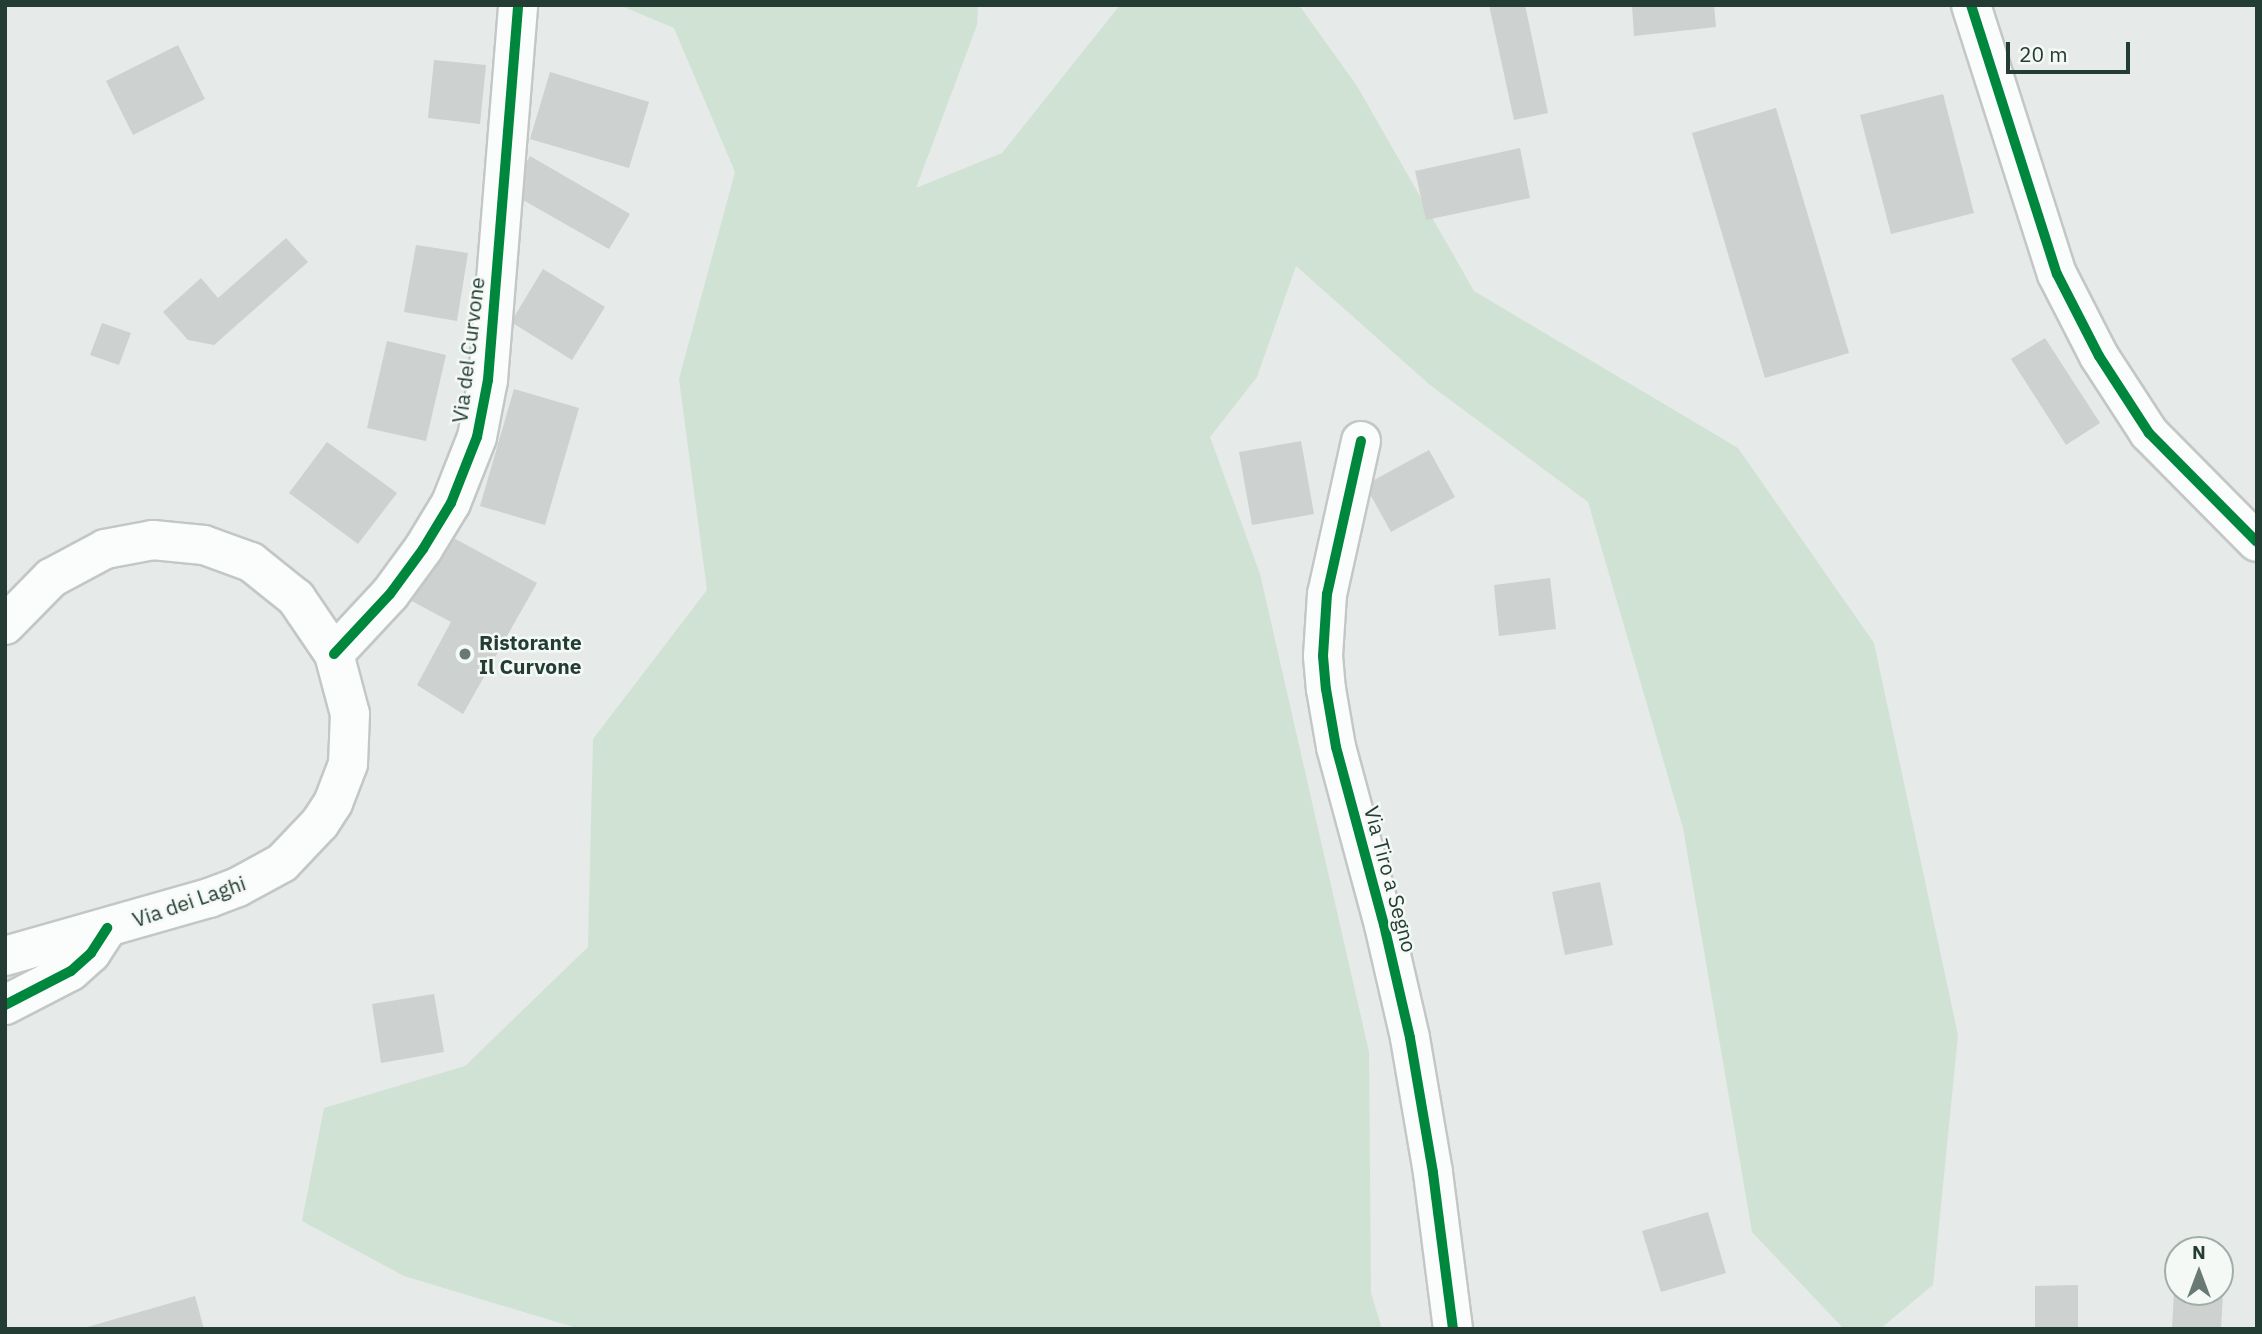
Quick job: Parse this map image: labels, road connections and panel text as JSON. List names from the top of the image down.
{
  "streets": {
    "street": ["Via del Curvone", "Via Tiro a Segno", "Via dei Laghi"]
  },
  "crossings": [
    ["Via del Curvone", "Via dei Laghi"]
  ],
  "places": ["Ristorante Il Curvone"],
  "scale_bar": "20 m",
  "north": "top"
}
